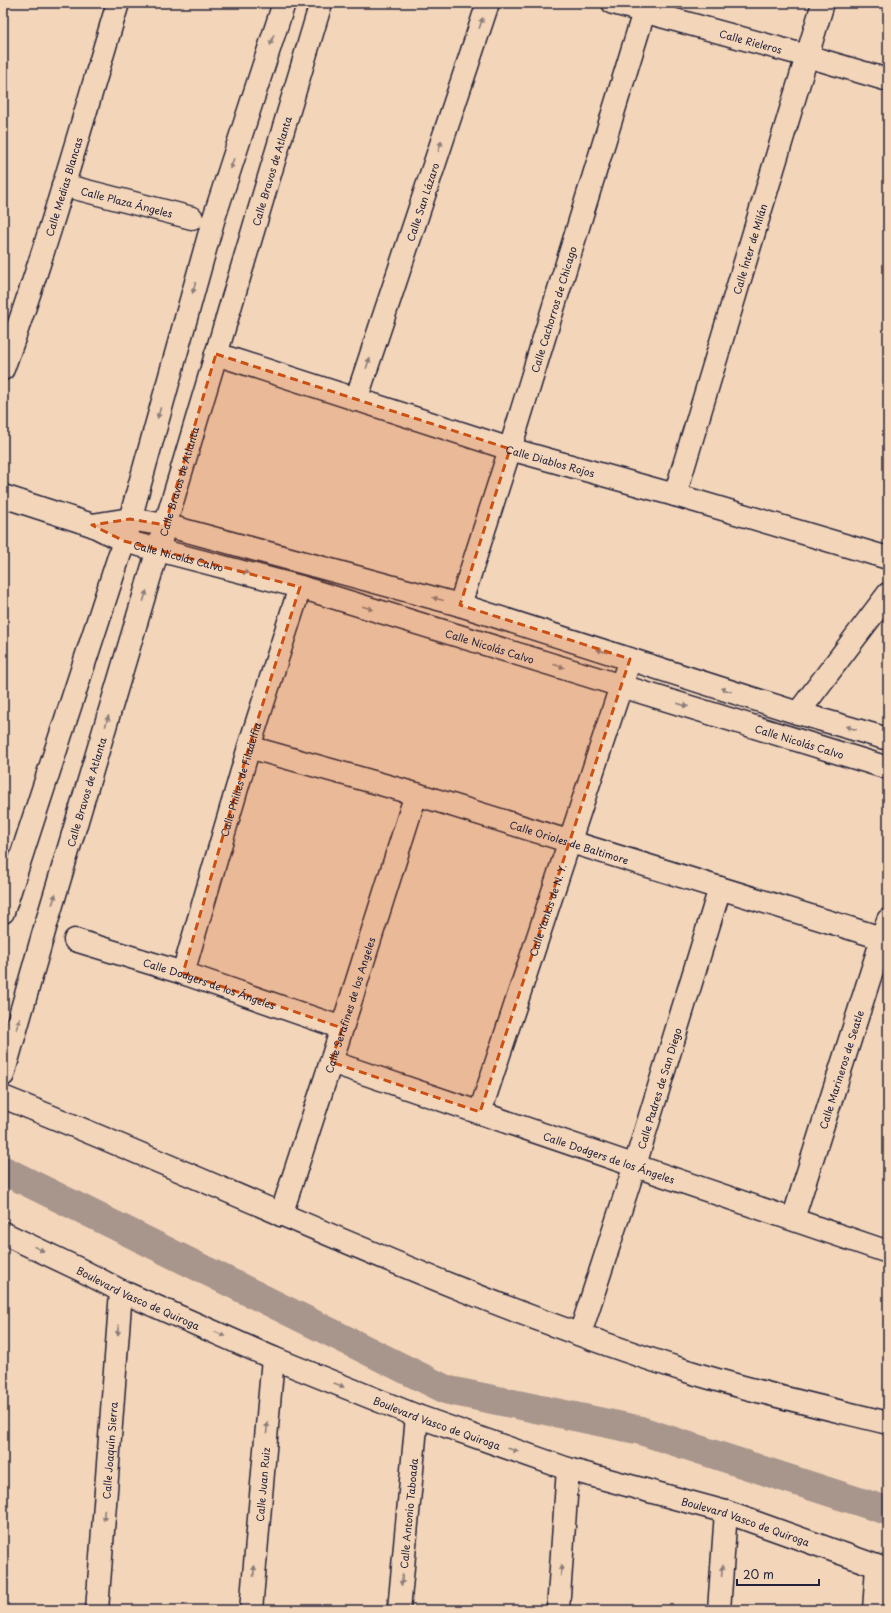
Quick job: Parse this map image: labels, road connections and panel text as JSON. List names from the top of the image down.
{
  "streets": {
    "street": [
      "Calle Rieleros",
      "Calle Bravos de Atlanta",
      "Calle Medias Blancas",
      "Calle Plaza Ángeles",
      "Calle San Lázaro",
      "Calle Ínter de Milán",
      "Calle Cachorros de Chicago",
      "Calle Diablos Rojos",
      "Calle Nicolás Calvo",
      "Calle Philies de Filadelfia",
      "Calle Orioles de Baltimore",
      "Calle Yankis de N. Y.",
      "Calle Dodgers de los Ángeles",
      "Calle Serafines de los Angeles",
      "Calle Marineros de Seatle",
      "Calle Padres de San Diego",
      "Boulevard Vasco de Quiroga",
      "Calle Joaquín Sierra",
      "Calle Juan Ruiz",
      "Calle Antonio Taboada"
    ]
  },
  "crossings": [
    ["Calle Rieleros", "Calle Ínter de Milán"],
    ["Calle Rieleros", "Calle Cachorros de Chicago"],
    ["Calle Bravos de Atlanta", "Calle Diablos Rojos"],
    ["Calle Bravos de Atlanta", "Calle Nicolás Calvo"],
    ["Calle Medias Blancas", "Calle Plaza Ángeles"],
    ["Calle San Lázaro", "Calle Diablos Rojos"],
    ["Calle Ínter de Milán", "Calle Diablos Rojos"],
    ["Calle Cachorros de Chicago", "Calle Diablos Rojos"],
    ["Calle Cachorros de Chicago", "Calle Nicolás Calvo"],
    ["Calle Nicolás Calvo", "Calle Philies de Filadelfia"],
    ["Calle Nicolás Calvo", "Calle Yankis de N. Y."],
    ["Calle Philies de Filadelfia", "Calle Orioles de Baltimore"],
    ["Calle Philies de Filadelfia", "Calle Dodgers de los Ángeles"],
    ["Calle Orioles de Baltimore", "Calle Yankis de N. Y."],
    ["Calle Orioles de Baltimore", "Calle Serafines de los Angeles"],
    ["Calle Orioles de Baltimore", "Calle Marineros de Seatle"],
    ["Calle Orioles de Baltimore", "Calle Padres de San Diego"],
    ["Calle Yankis de N. Y.", "Calle Dodgers de los Ángeles"],
    ["Calle Dodgers de los Ángeles", "Calle Serafines de los Angeles"],
    ["Calle Dodgers de los Ángeles", "Calle Marineros de Seatle"],
    ["Calle Dodgers de los Ángeles", "Calle Padres de San Diego"],
    ["Boulevard Vasco de Quiroga", "Calle Joaquín Sierra"],
    ["Boulevard Vasco de Quiroga", "Calle Juan Ruiz"],
    ["Boulevard Vasco de Quiroga", "Calle Antonio Taboada"]
  ],
  "one_way": ["Calle Joaquín Sierra", "Calle Juan Ruiz"],
  "scale_bar": "20 m"
}
